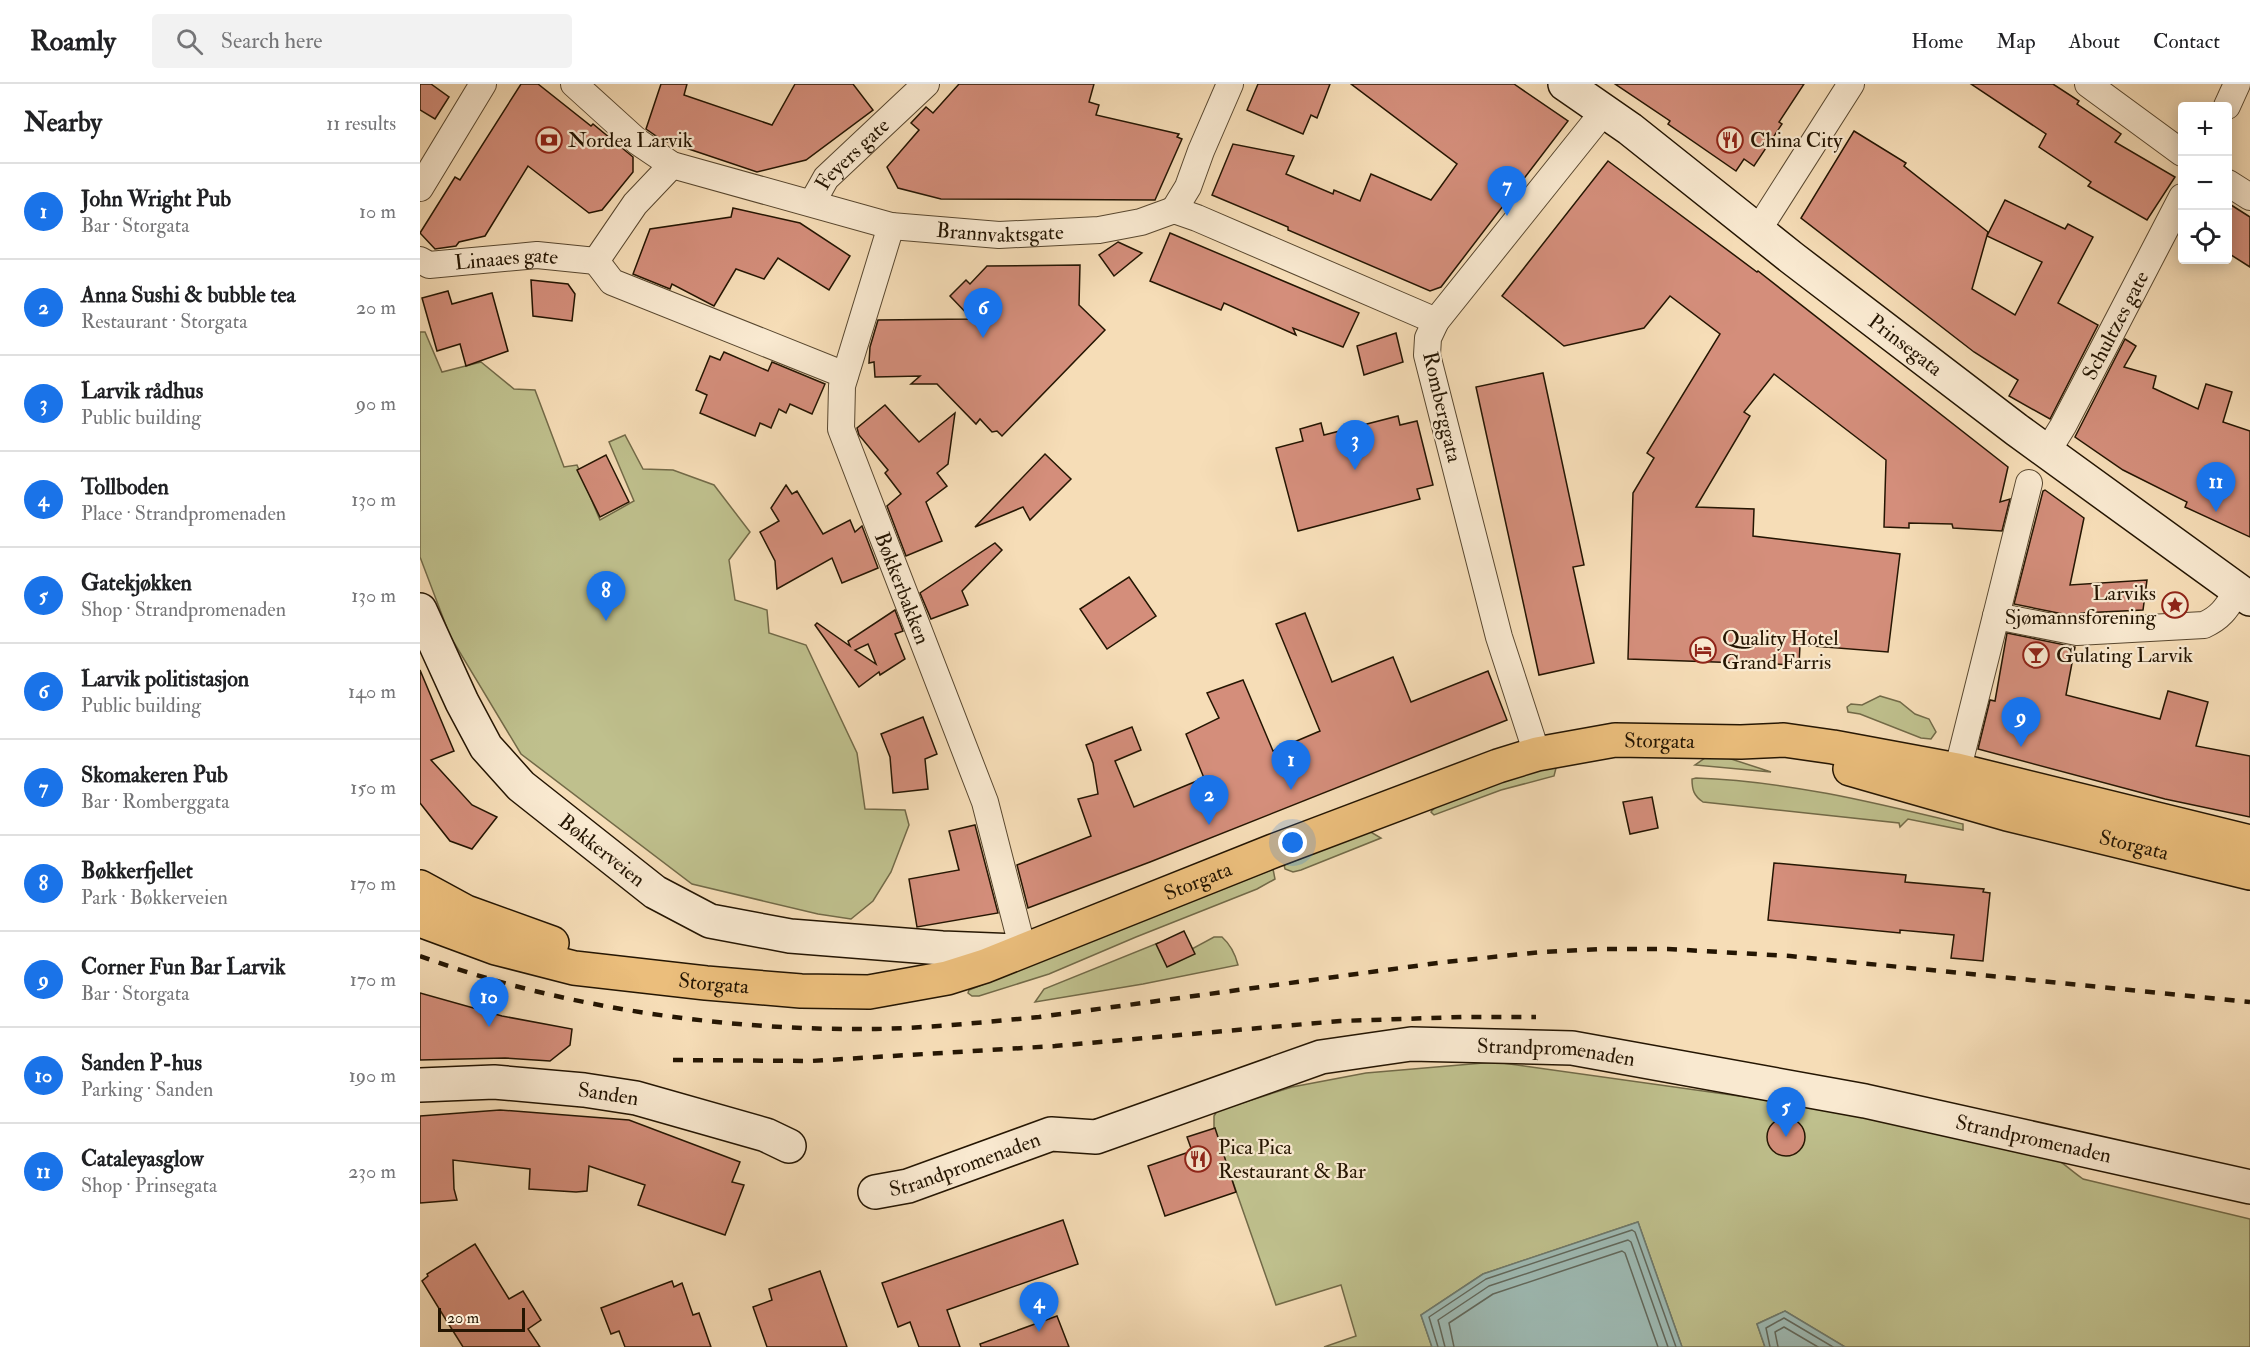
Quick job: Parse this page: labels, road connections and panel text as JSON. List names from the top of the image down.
{
  "streets": {
    "main road": [
      "Prinsegata",
      "Storgata",
      "Bøkkerveien",
      "Strandpromenaden",
      "Sanden"
    ],
    "street": [
      "Feyers gate",
      "Brannvaktsgate",
      "Linaaes gate",
      "Schultzes gate",
      "Romberggata",
      "Bøkkerbakken"
    ]
  },
  "crossings": [
    ["Feyers gate", "Brannvaktsgate"],
    ["Brannvaktsgate", "Bøkkerbakken"],
    ["Schultzes gate", "Prinsegata"],
    ["Prinsegata", "Romberggata"],
    ["Romberggata", "Storgata"],
    ["Bøkkerbakken", "Storgata"],
    ["Bøkkerbakken", "Bøkkerveien"],
    ["Storgata", "Bøkkerveien"]
  ],
  "places": {
    "bank": ["Nordea Larvik"],
    "restaurant": ["China City", "Pica Pica Restaurant & Bar"],
    "place": ["Larviks Sjømannsforening"],
    "hotel": ["Quality Hotel Grand Farris"],
    "bar": ["Gulating Larvik"]
  },
  "scale_bar": "20 m",
  "page": {
    "header": "Roamly",
    "search": "Search here",
    "nav": [
      "Home",
      "Map",
      "About",
      "Contact"
    ],
    "heading": ["Nearby", "11 results"],
    "map_buttons": ["+", "−"],
    "list": [
      {
        "mark": "1",
        "name": "John Wright Pub",
        "note": "Bar · Storgata",
        "value": "10 m"
      },
      {
        "mark": "2",
        "name": "Anna Sushi & bubble tea",
        "note": "Restaurant · Storgata",
        "value": "20 m"
      },
      {
        "mark": "3",
        "name": "Larvik rådhus",
        "note": "Public building",
        "value": "90 m"
      },
      {
        "mark": "4",
        "name": "Tollboden",
        "note": "Place · Strandpromenaden",
        "value": "130 m"
      },
      {
        "mark": "5",
        "name": "Gatekjøkken",
        "note": "Shop · Strandpromenaden",
        "value": "130 m"
      },
      {
        "mark": "6",
        "name": "Larvik politistasjon",
        "note": "Public building",
        "value": "140 m"
      },
      {
        "mark": "7",
        "name": "Skomakeren Pub",
        "note": "Bar · Romberggata",
        "value": "150 m"
      },
      {
        "mark": "8",
        "name": "Bøkkerfjellet",
        "note": "Park · Bøkkerveien",
        "value": "170 m"
      },
      {
        "mark": "9",
        "name": "Corner Fun Bar Larvik",
        "note": "Bar · Storgata",
        "value": "170 m"
      },
      {
        "mark": "10",
        "name": "Sanden P-hus",
        "note": "Parking · Sanden",
        "value": "190 m"
      },
      {
        "mark": "11",
        "name": "Cataleyasglow",
        "note": "Shop · Prinsegata",
        "value": "230 m"
      }
    ],
    "pins": [
      "7",
      "6",
      "3",
      "11",
      "8",
      "9",
      "1",
      "2",
      "10",
      "5",
      "4"
    ],
    "scale": "20 m"
  }
}
